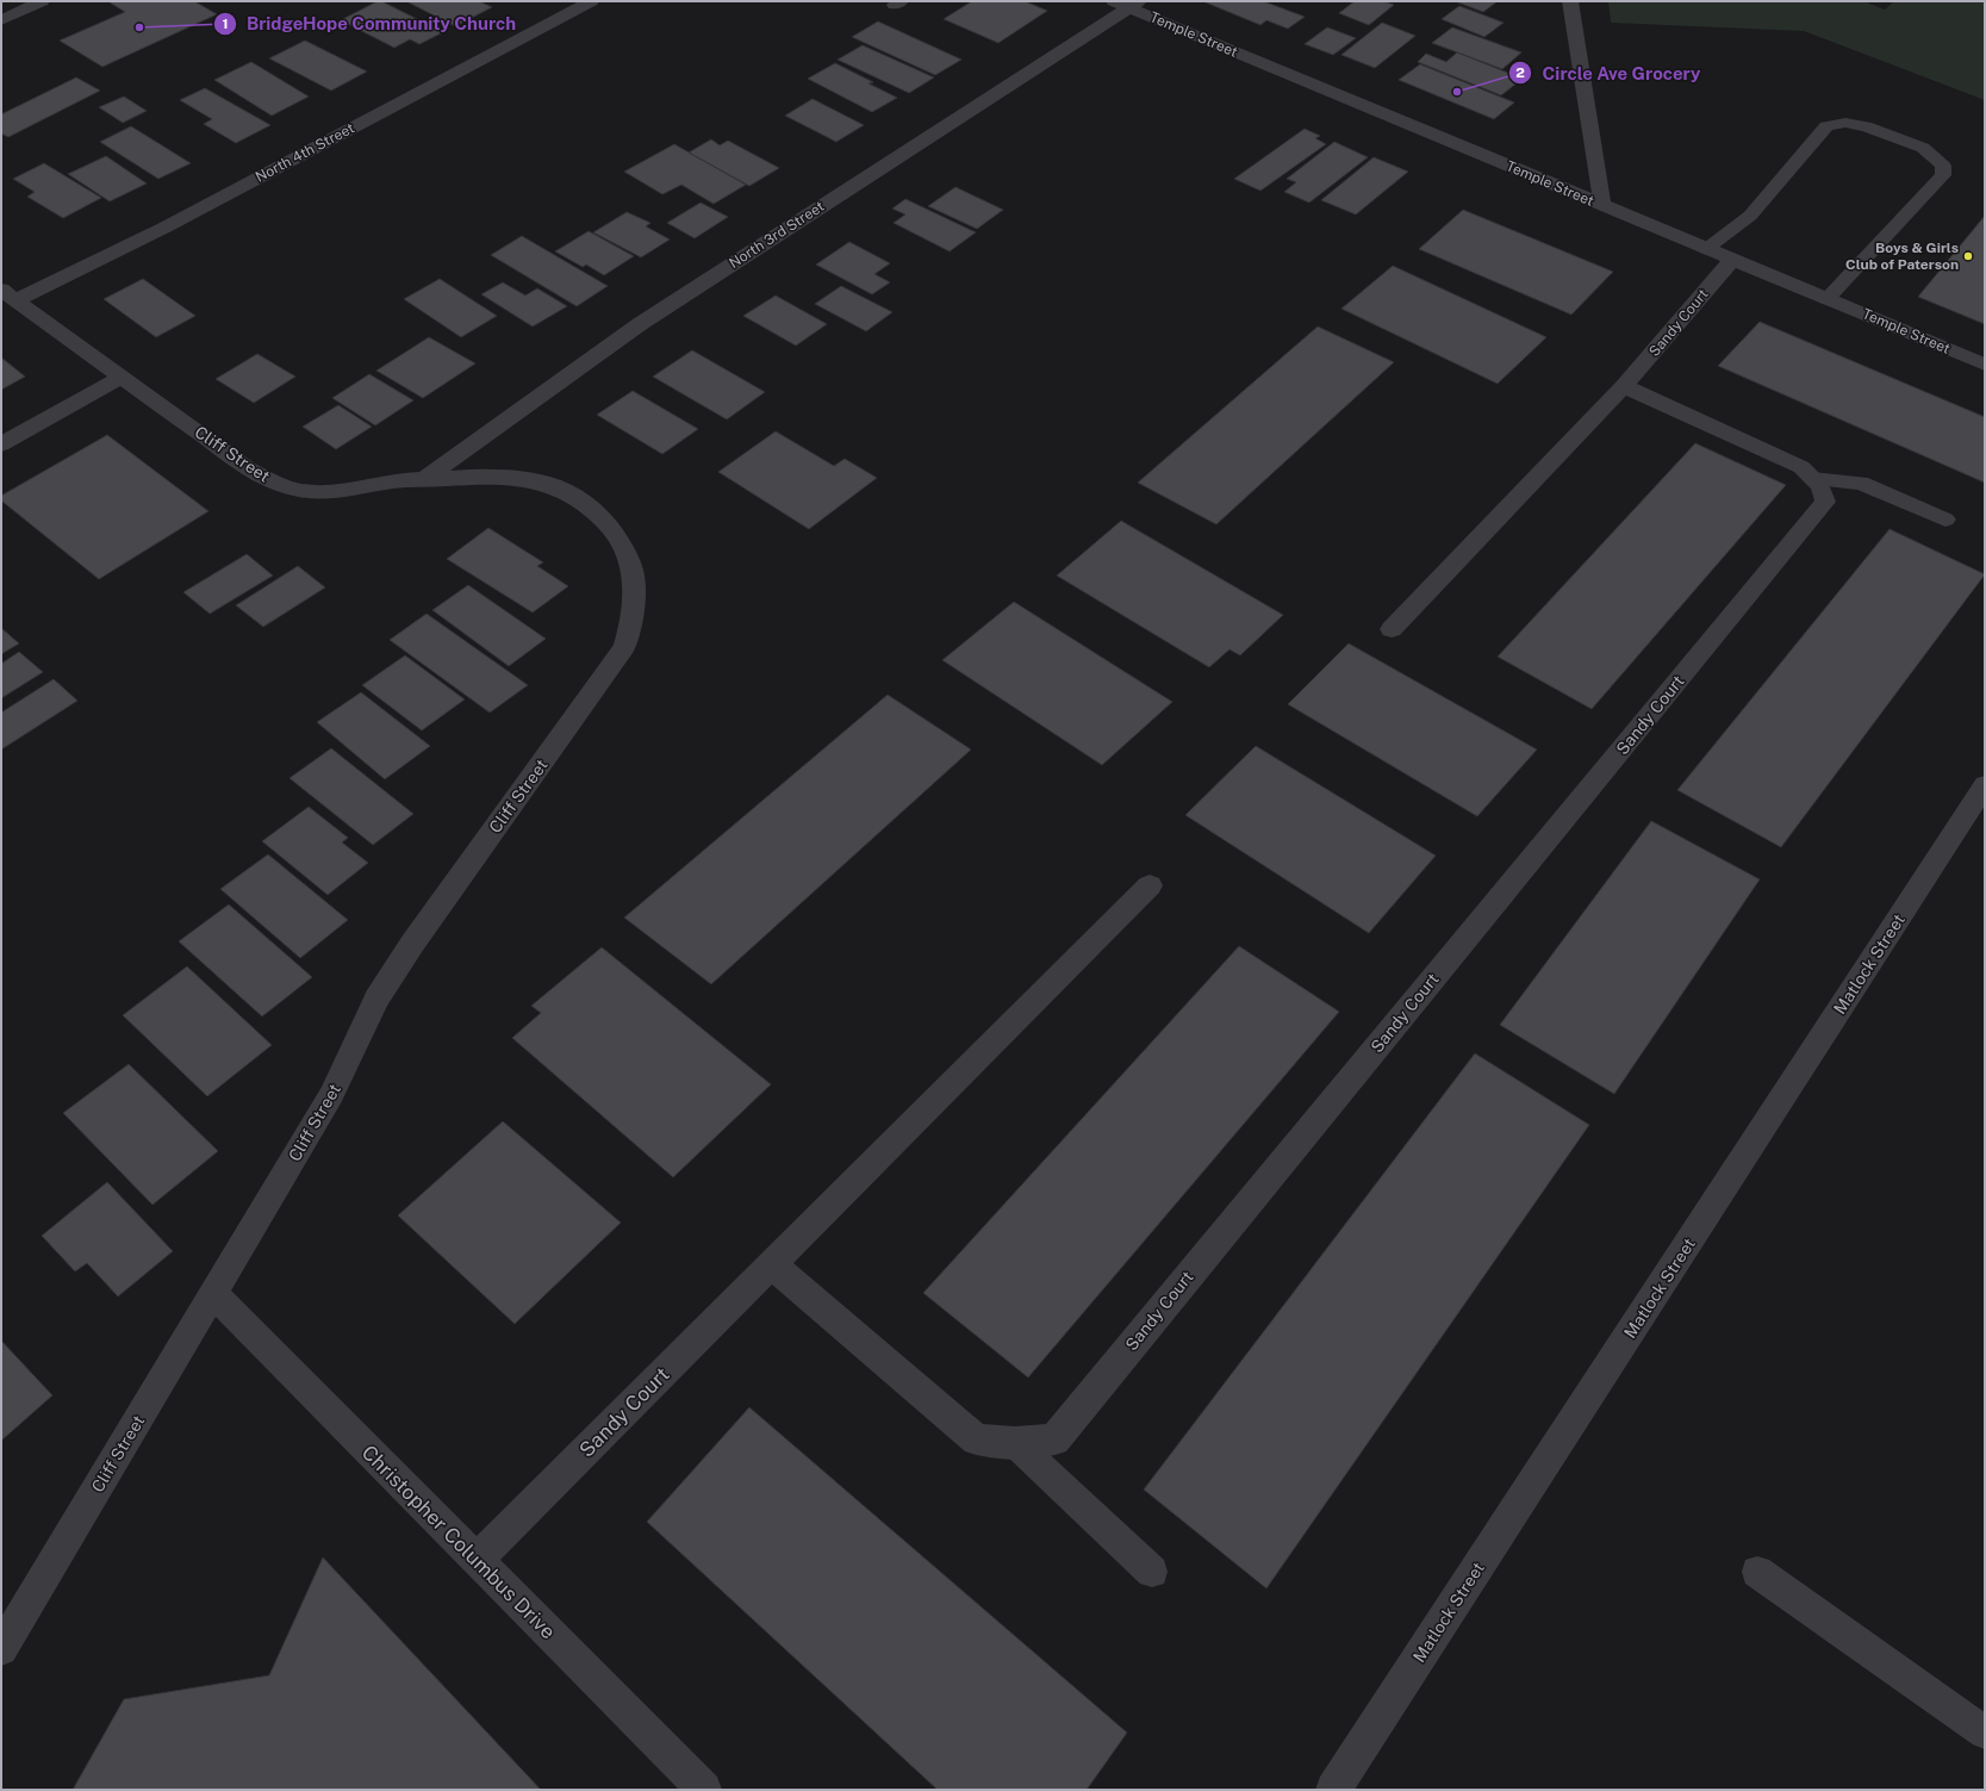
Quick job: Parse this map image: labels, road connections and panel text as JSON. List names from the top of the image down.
{
  "streets": {
    "street": [
      "Temple Street",
      "North 4th Street",
      "North 3rd Street",
      "Sandy Court",
      "Cliff Street",
      "Matlock Street",
      "Christopher Columbus Drive"
    ]
  },
  "crossings": [
    ["Temple Street", "North 3rd Street"],
    ["Temple Street", "Sandy Court"],
    ["North 4th Street", "Cliff Street"],
    ["North 3rd Street", "Cliff Street"],
    ["Sandy Court", "Christopher Columbus Drive"],
    ["Cliff Street", "Christopher Columbus Drive"]
  ],
  "places": ["BridgeHope Community Church", "Circle Ave Grocery", "Boys & Girls Club of Paterson"]
}
